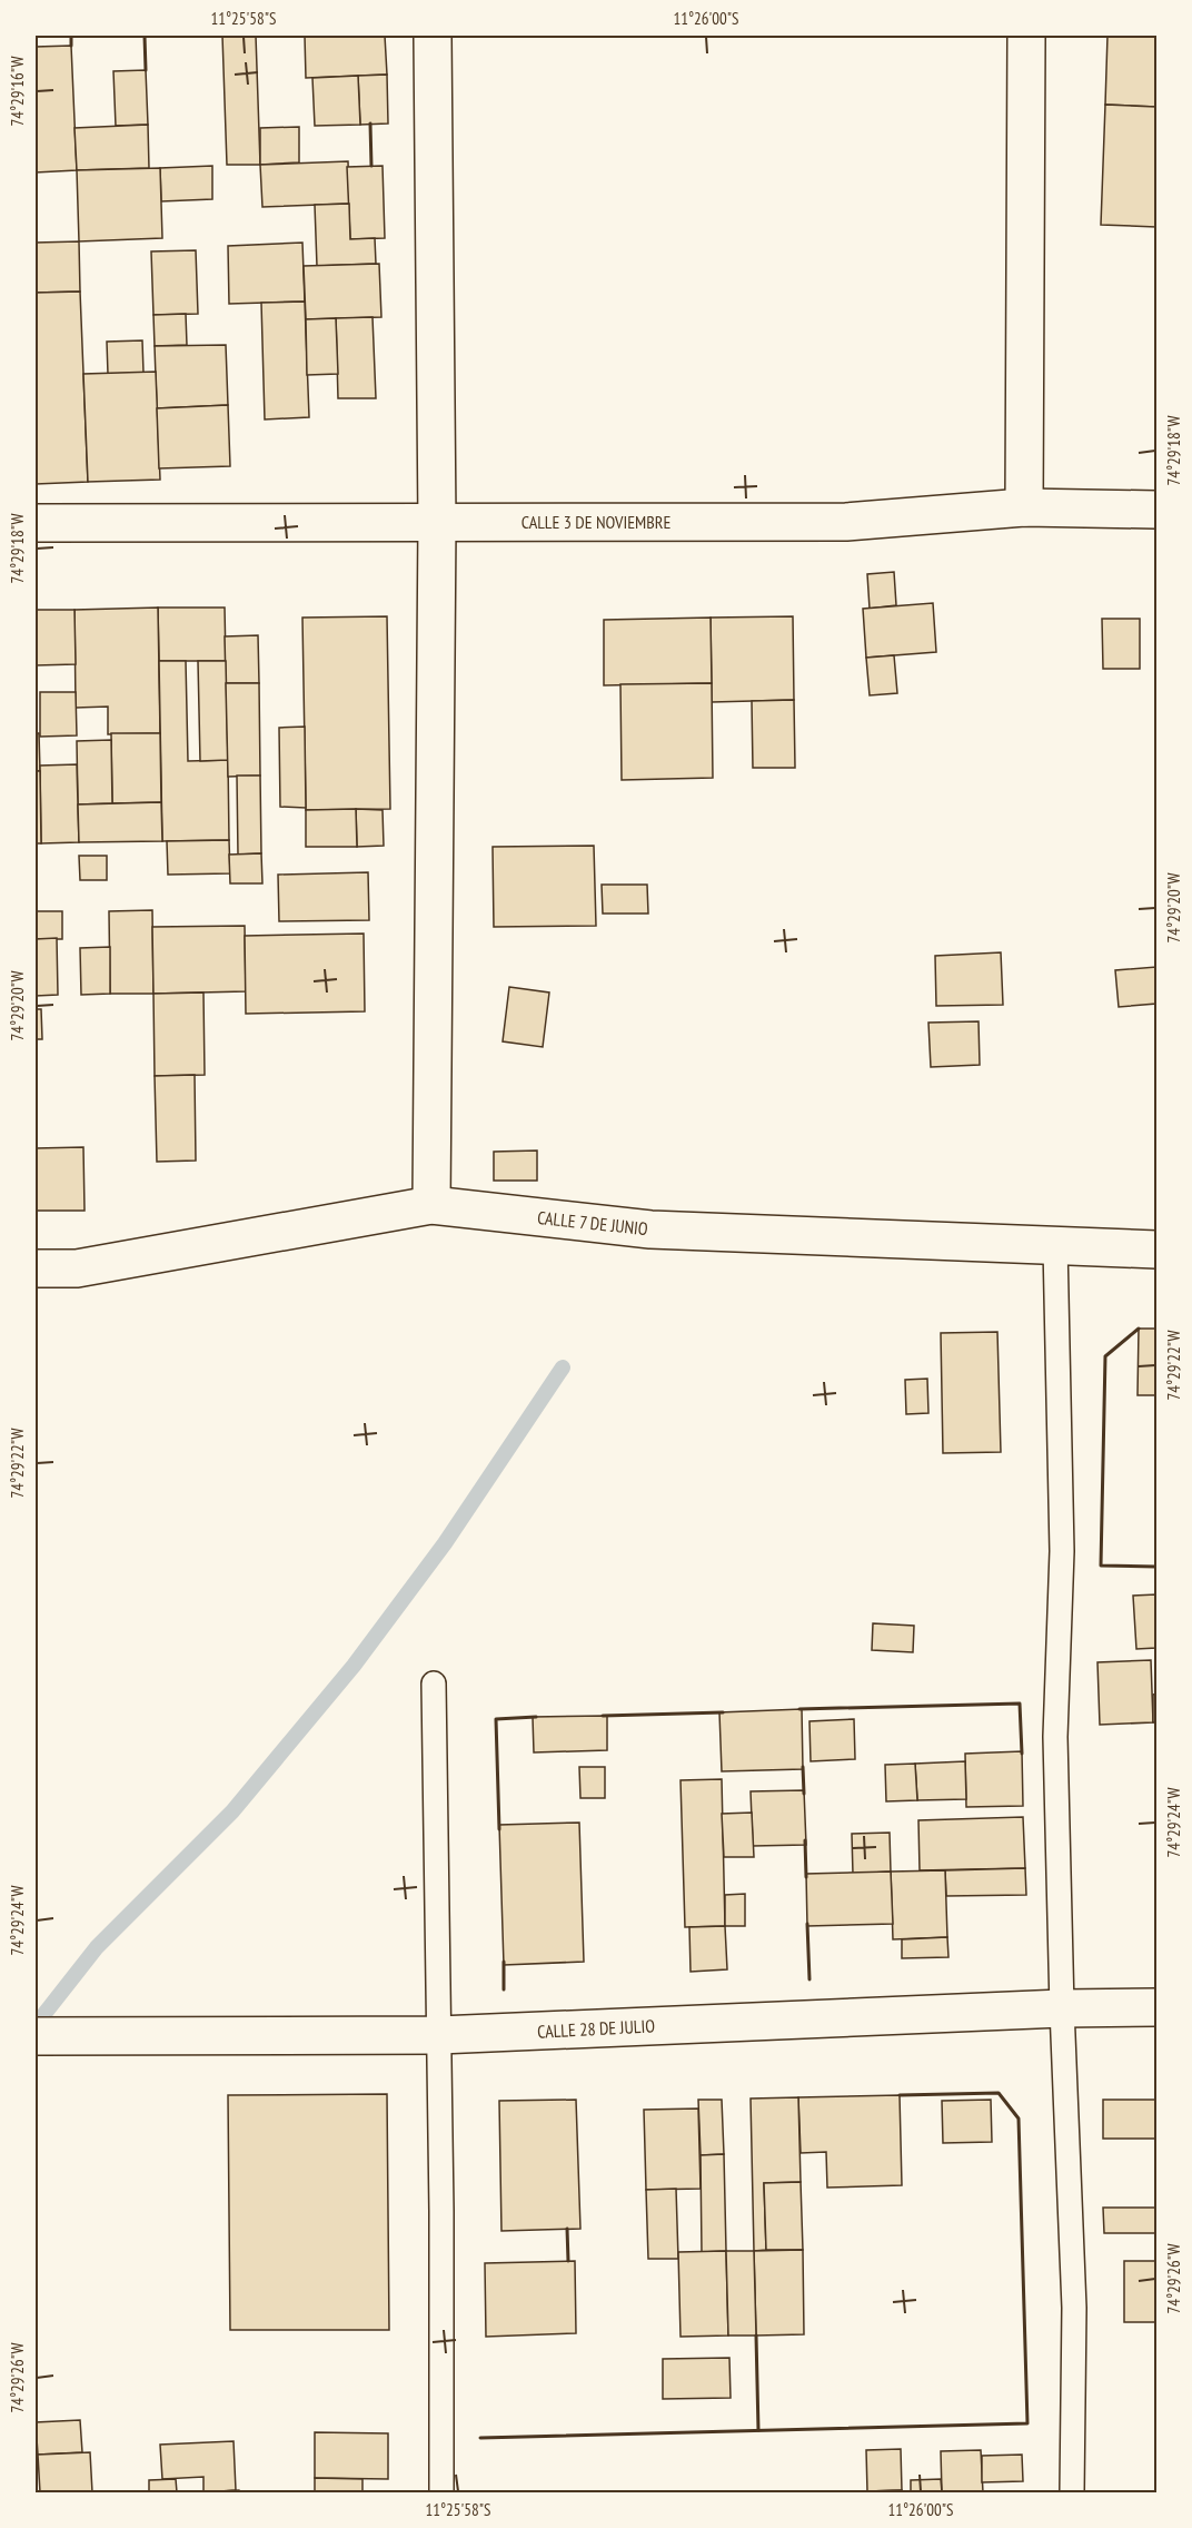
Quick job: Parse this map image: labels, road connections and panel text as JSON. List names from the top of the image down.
{
  "streets": {
    "street": ["CALLE 3 DE NOVIEMBRE", "CALLE 7 DE JUNIO", "CALLE 28 DE JULIO"]
  },
  "coordinates": [
    "11°25'58\"S",
    "11°26'00\"S",
    "74°29'16\"W",
    "74°29'18\"W",
    "74°29'20\"W",
    "74°29'22\"W",
    "74°29'24\"W",
    "74°29'26\"W"
  ]
}
